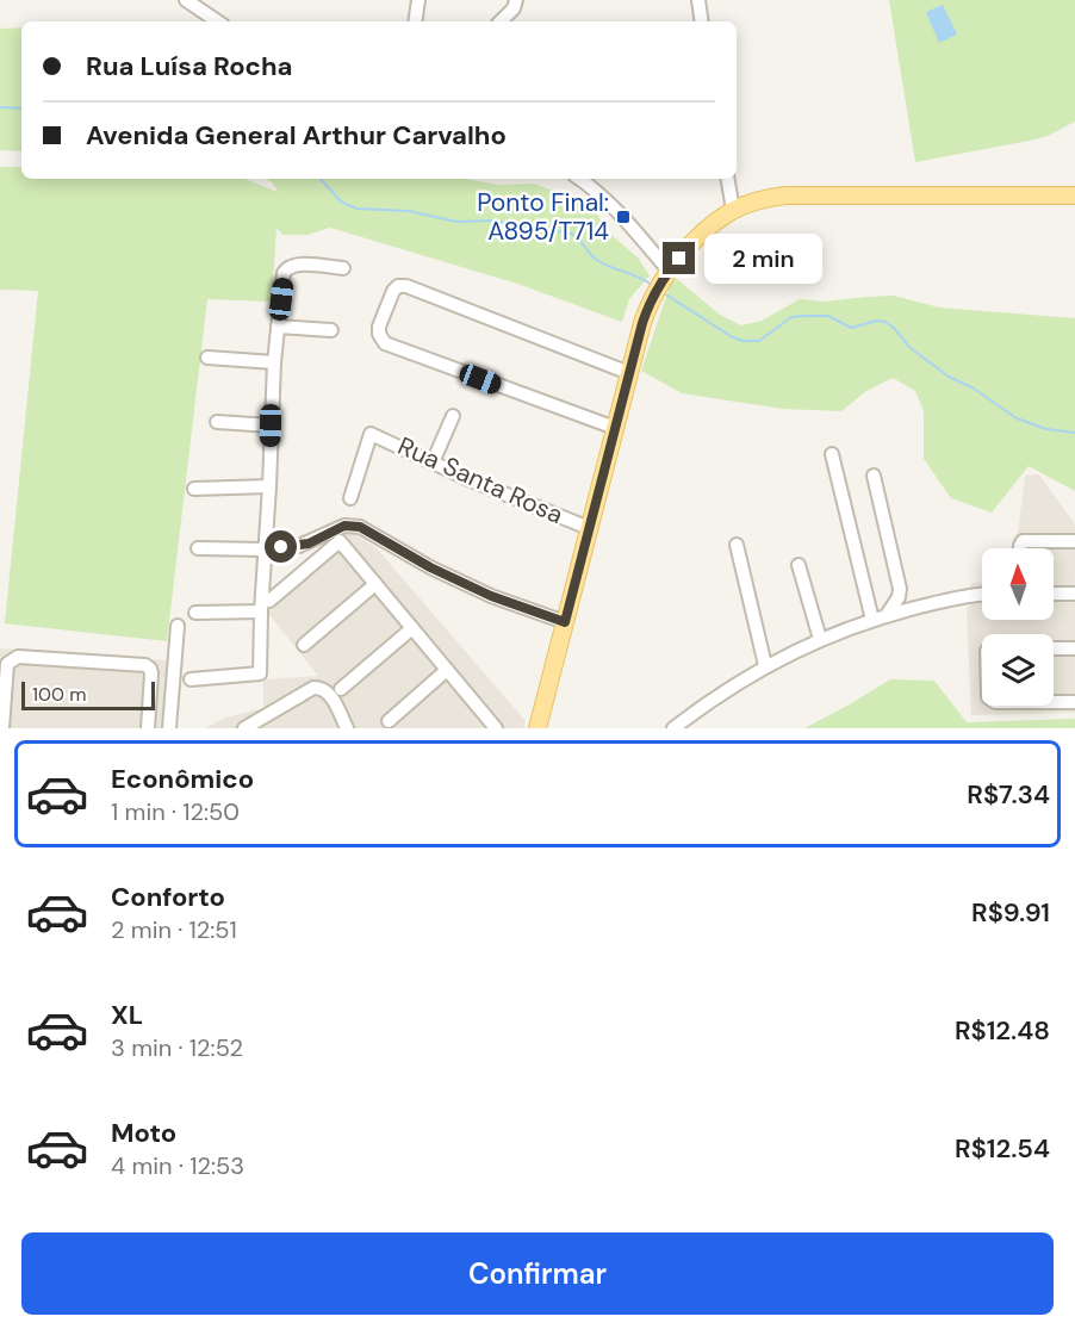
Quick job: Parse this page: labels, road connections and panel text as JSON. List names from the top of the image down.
{
  "streets": {
    "street": ["Rua Santa Rosa"]
  },
  "places": {
    "transit": ["Ponto Final: A895/T714"]
  },
  "scale_bar": "100 m",
  "north": "top",
  "page": {
    "banner": ["Rua Luísa Rocha", "Avenida General Arthur Carvalho"],
    "bubble": "2 min",
    "scale": "100 m",
    "list": [
      {
        "name": "Econômico",
        "note": "1 min · 12:50",
        "value": "R$7.34"
      },
      {
        "name": "Conforto",
        "note": "2 min · 12:51",
        "value": "R$9.91"
      },
      {
        "name": "XL",
        "note": "3 min · 12:52",
        "value": "R$12.48"
      },
      {
        "name": "Moto",
        "note": "4 min · 12:53",
        "value": "R$12.54"
      }
    ],
    "buttons": "Confirmar"
  }
}
